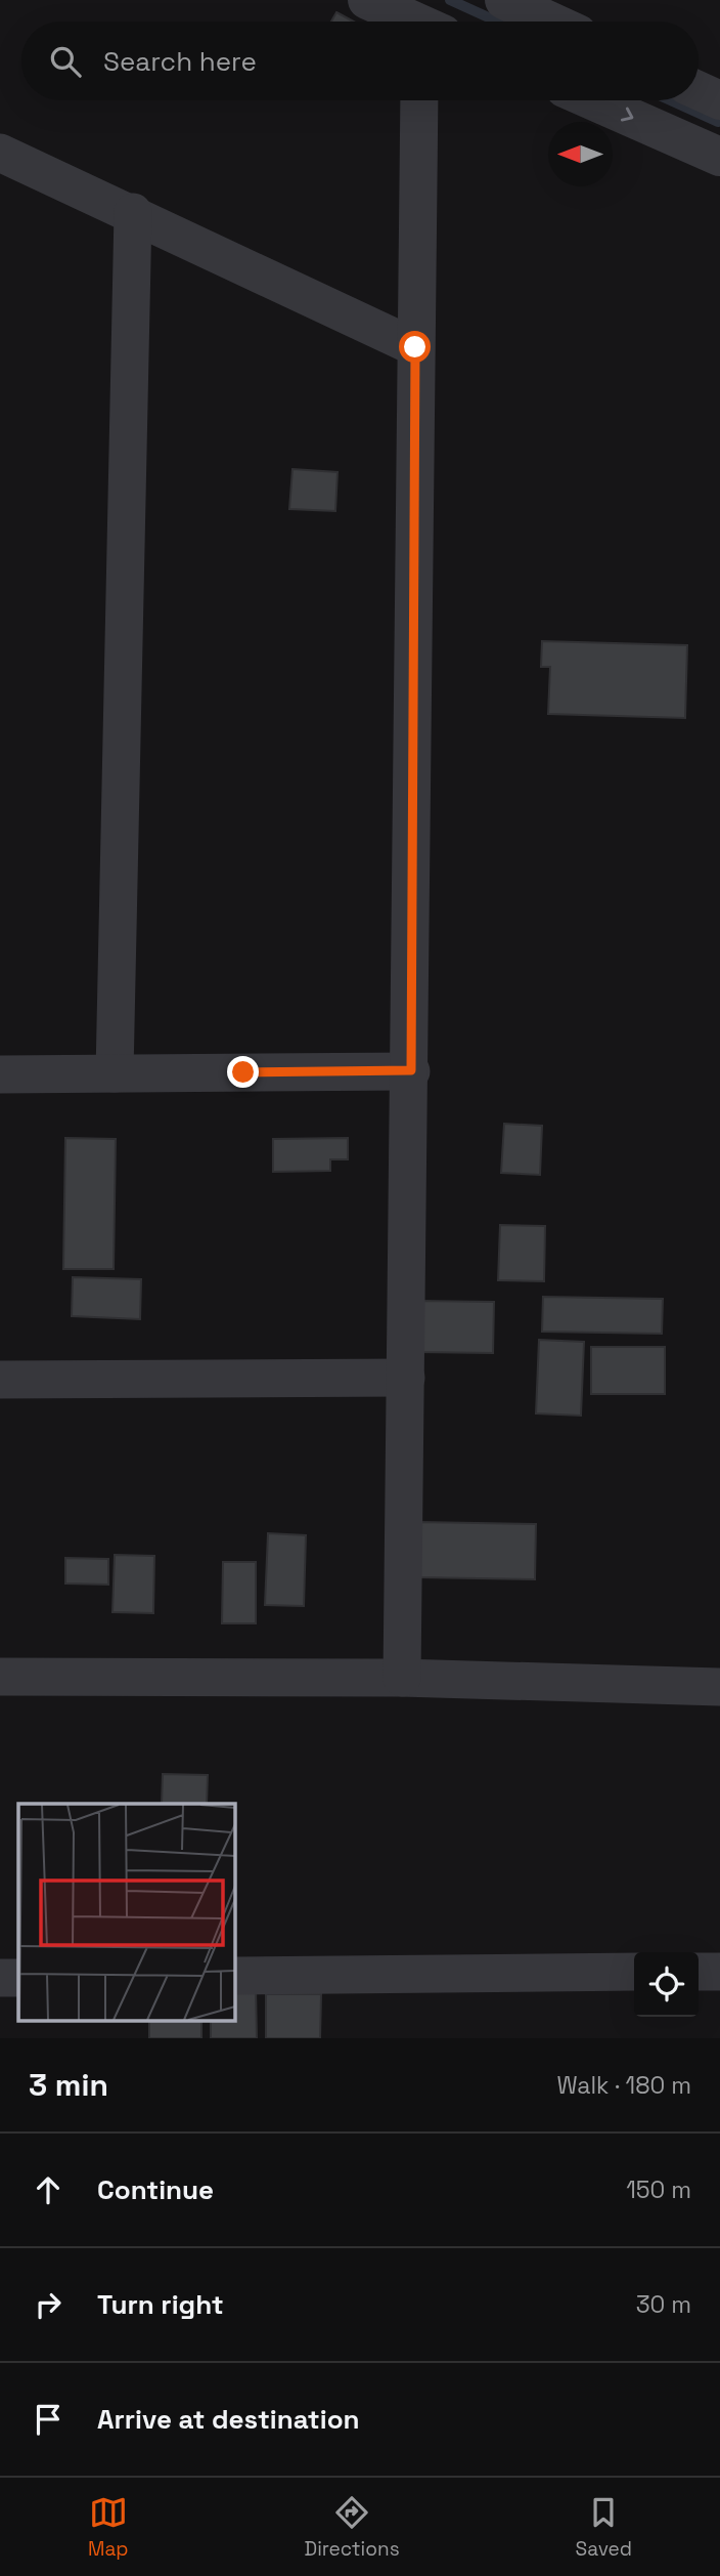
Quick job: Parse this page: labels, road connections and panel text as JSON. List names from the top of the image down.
{
  "north": "left",
  "page": {
    "search": "Search here",
    "heading": ["3 min", "Walk · 180 m"],
    "list": [
      ["Continue", "150 m"],
      ["Turn right", "30 m"],
      "Arrive at destination"
    ],
    "nav": ["Map", "Directions", "Saved"]
  }
}
